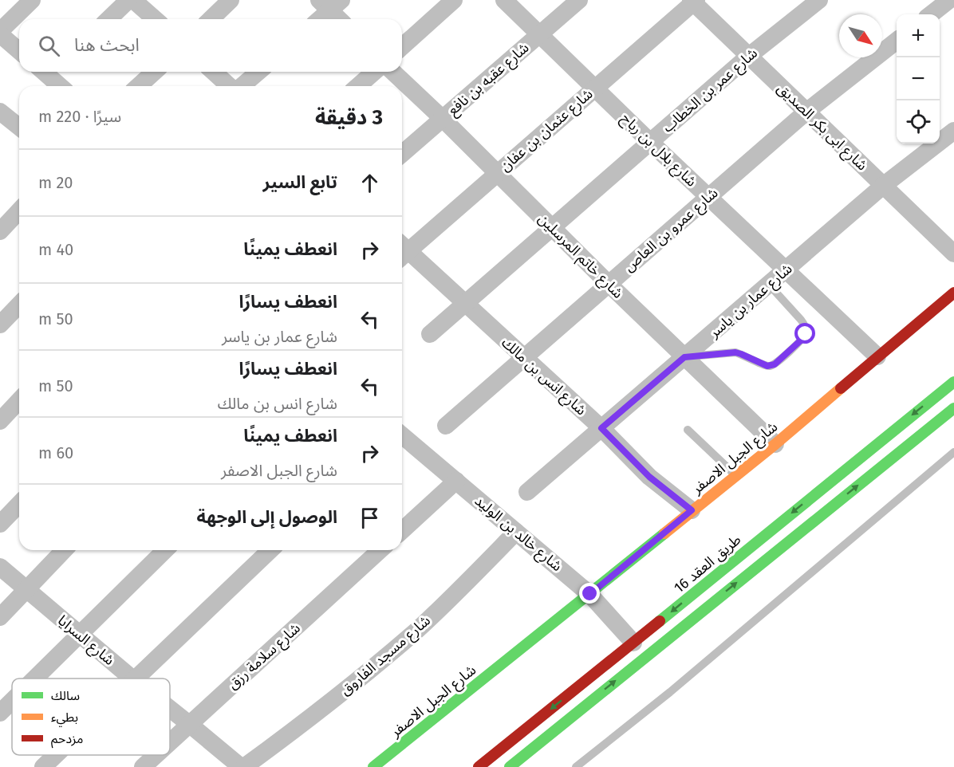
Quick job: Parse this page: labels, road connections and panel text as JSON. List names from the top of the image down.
{
  "streets": {
    "street": [
      "شارع عقبه بن نافع",
      "شارع عمر بن الخطاب",
      "شارع ابى بكر الصديق",
      "شارع عثمان بن عفان",
      "شارع بلال بن رباح",
      "شارع عمرو بن العاص",
      "شارع خاتم المرسلين",
      "شارع عمار بن ياسر",
      "شارع انس بن مالك",
      "شارع الجبل الاصفر",
      "شارع خالد بن الوليد",
      "طريق العقد 16",
      "شارع السرايا",
      "شارع مسجد الفاروق",
      "شارع سلامة رزق"
    ]
  },
  "crossings": [
    ["شارع عقبه بن نافع", "شارع بلال بن رباح"],
    ["شارع عقبه بن نافع", "شارع خاتم المرسلين"],
    ["شارع عمر بن الخطاب", "شارع ابى بكر الصديق"],
    ["شارع عمر بن الخطاب", "شارع بلال بن رباح"],
    ["شارع عمر بن الخطاب", "شارع خاتم المرسلين"],
    ["شارع عمر بن الخطاب", "شارع انس بن مالك"],
    ["شارع ابى بكر الصديق", "شارع عثمان بن عفان"],
    ["شارع ابى بكر الصديق", "شارع عمرو بن العاص"],
    ["شارع ابى بكر الصديق", "شارع عمار بن ياسر"],
    ["شارع عثمان بن عفان", "شارع بلال بن رباح"],
    ["شارع عثمان بن عفان", "شارع خاتم المرسلين"],
    ["شارع بلال بن رباح", "شارع عمرو بن العاص"],
    ["شارع بلال بن رباح", "شارع عمار بن ياسر"],
    ["شارع بلال بن رباح", "شارع الجبل الاصفر"],
    ["شارع عمرو بن العاص", "شارع خاتم المرسلين"],
    ["شارع عمرو بن العاص", "شارع انس بن مالك"],
    ["شارع خاتم المرسلين", "شارع عمار بن ياسر"],
    ["شارع خاتم المرسلين", "شارع الجبل الاصفر"],
    ["شارع عمار بن ياسر", "شارع انس بن مالك"],
    ["شارع انس بن مالك", "شارع الجبل الاصفر"],
    ["شارع الجبل الاصفر", "شارع خالد بن الوليد"],
    ["شارع خالد بن الوليد", "طريق العقد 16"],
    ["شارع خالد بن الوليد", "شارع مسجد الفاروق"],
    ["شارع السرايا", "شارع مسجد الفاروق"],
    ["شارع السرايا", "شارع سلامة رزق"]
  ],
  "legend": ["سالك", "بطيء", "مزدحم"],
  "north": "bottom right",
  "page": {
    "map_buttons": ["+", "−"],
    "search": "ابحث هنا",
    "heading": ["3 دقيقة", "سيرًا · 220 m"],
    "list": [
      ["تابع السير", "20 m"],
      ["انعطف يمينًا", "40 m"],
      ["انعطف يسارًا", "شارع عمار بن ياسر", "50 m"],
      ["انعطف يسارًا", "شارع انس بن مالك", "50 m"],
      ["انعطف يمينًا", "شارع الجبل الاصفر", "60 m"],
      "الوصول إلى الوجهة"
    ]
  }
}
